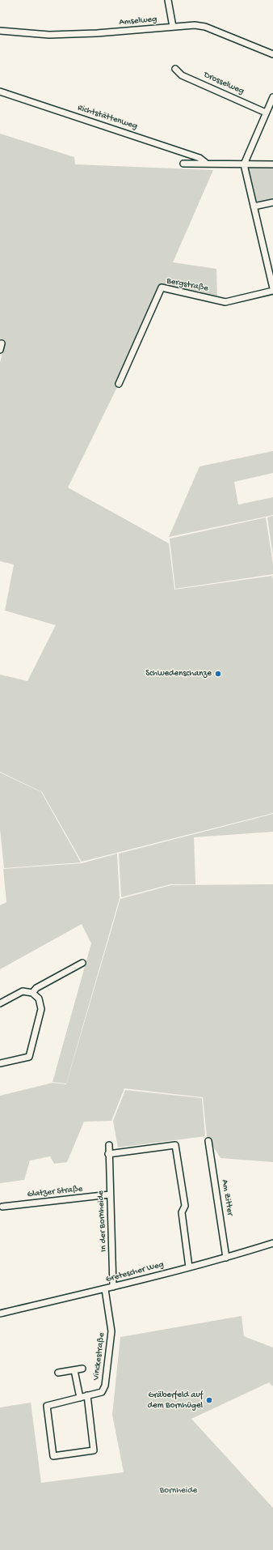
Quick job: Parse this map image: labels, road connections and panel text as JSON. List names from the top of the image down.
{
  "streets": {
    "street": [
      "Amselweg",
      "Drosselweg",
      "Richtstättenweg",
      "Bergstraße",
      "Glatzer Straße",
      "Am Zitter",
      "In der Bornheide",
      "Gretescher Weg",
      "Vinckestraße"
    ]
  },
  "crossings": [
    ["Glatzer Straße", "In der Bornheide"],
    ["Am Zitter", "Gretescher Weg"],
    ["In der Bornheide", "Gretescher Weg"],
    ["Gretescher Weg", "Vinckestraße"]
  ],
  "parks": ["Bornheide"],
  "places": ["Schwedenschanze", "Gräberfeld auf dem Bornhügel"]
}
